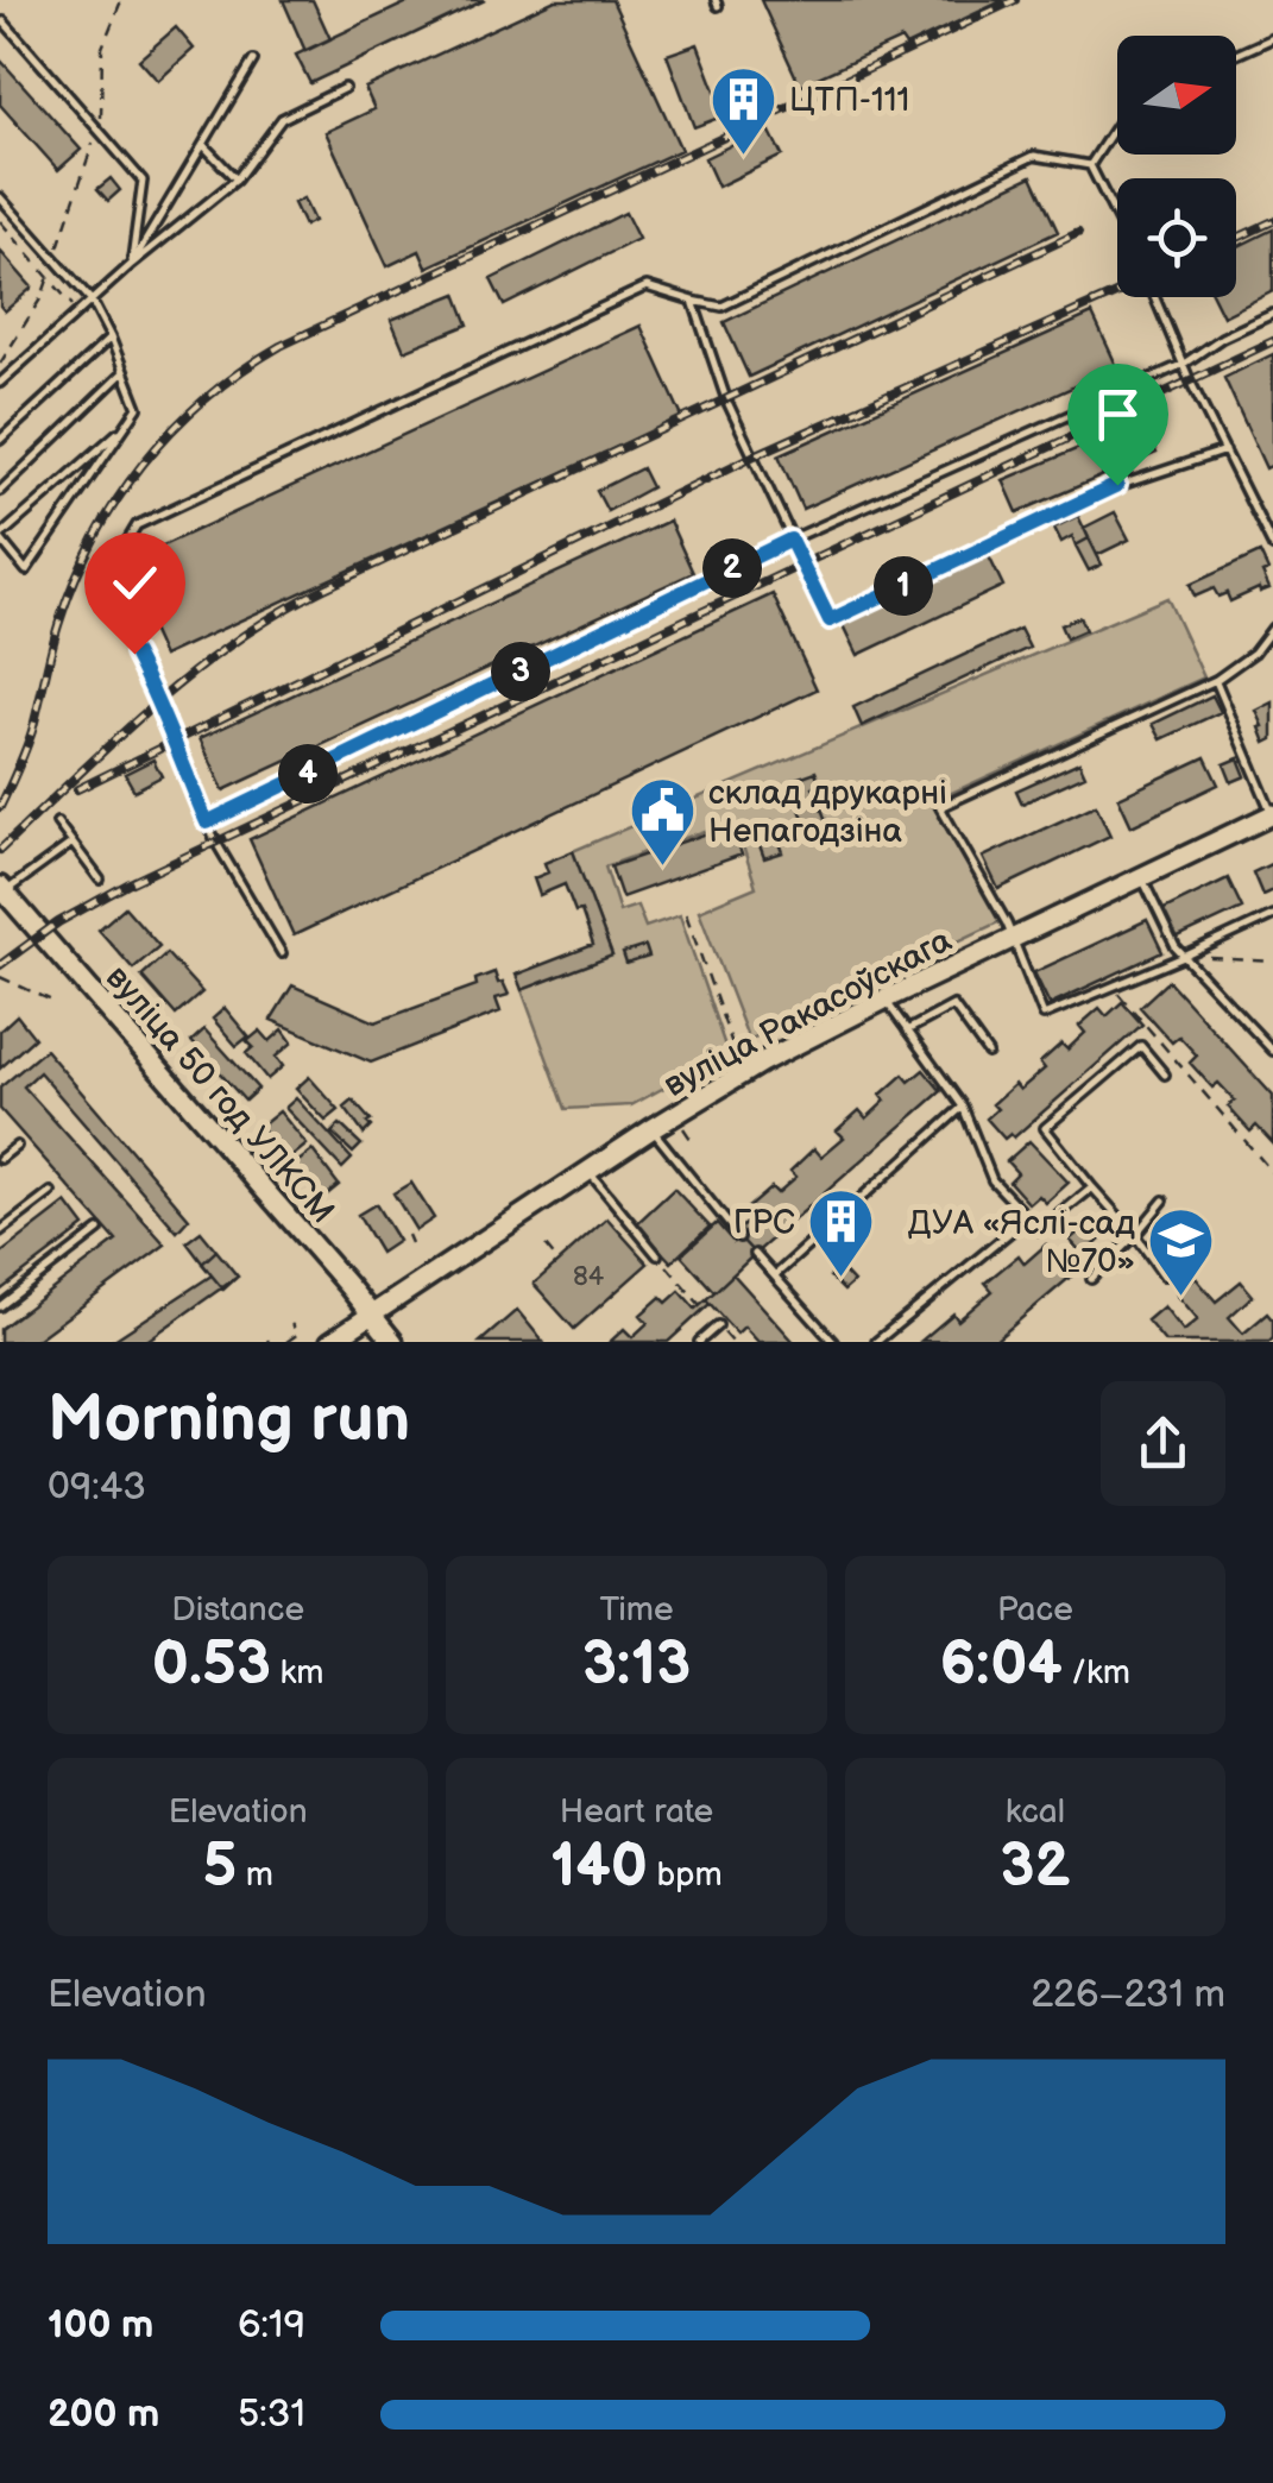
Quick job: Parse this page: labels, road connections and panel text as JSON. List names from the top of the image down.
{
  "streets": {
    "main road": ["вуліца Ракасоўскага", "вуліца 50 год УЛКСМ"]
  },
  "crossings": [
    ["вуліца Ракасоўскага", "вуліца 50 год УЛКСМ"]
  ],
  "places": {
    "building": ["ЦТП-111", "ГРС"],
    "public building": ["склад друкарні Непагодзіна"],
    "school or university": ["ДУА «Яслі-сад №70»"]
  },
  "house_numbers": ["84"],
  "north": "right",
  "page": {
    "pins": [
      "2",
      "1",
      "3",
      "4"
    ],
    "heading": ["Morning run", "09:43"],
    "stats": [
      ["Distance", "0.53 km"],
      ["Time", "3:13"],
      ["Pace", "6:04 /km"],
      ["Elevation", "5 m"],
      ["Heart rate", "140 bpm"],
      ["kcal", "32"]
    ],
    "chart": ["Elevation", "226–231 m"],
    "list": [
      {
        "name": "100 m",
        "note": "6:19"
      },
      {
        "name": "200 m",
        "note": "5:31"
      }
    ]
  }
}
